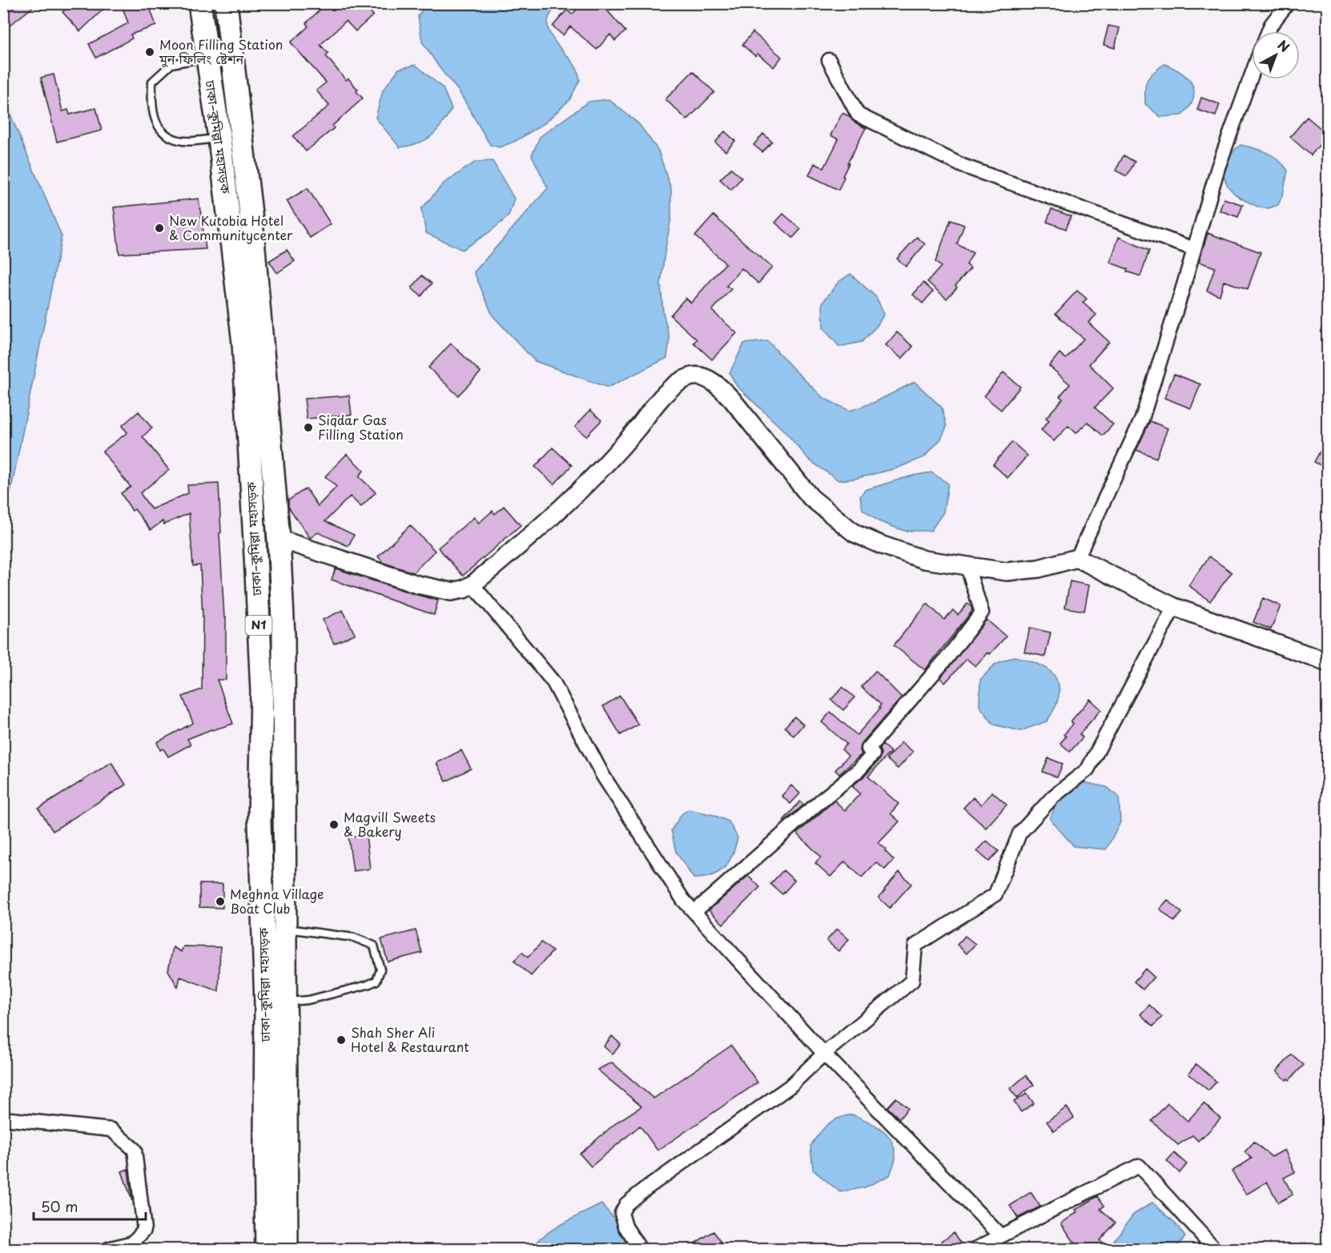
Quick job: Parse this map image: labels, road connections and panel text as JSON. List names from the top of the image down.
{
  "streets": {
    "highway": ["ঢাকা–কুমিল্লা মহাসড়ক", "N1"]
  },
  "places": [
    "Moon Filling Station মুন ফিলিং ষ্টেশন",
    "New Kutobia Hotel & Communitycenter",
    "Siqdar Gas Filling Station",
    "Magvill Sweets & Bakery",
    "Meghna Village Boat Club",
    "Shah Sher Ali Hotel & Restaurant"
  ],
  "scale_bar": "50 m",
  "north": "top right"
}
